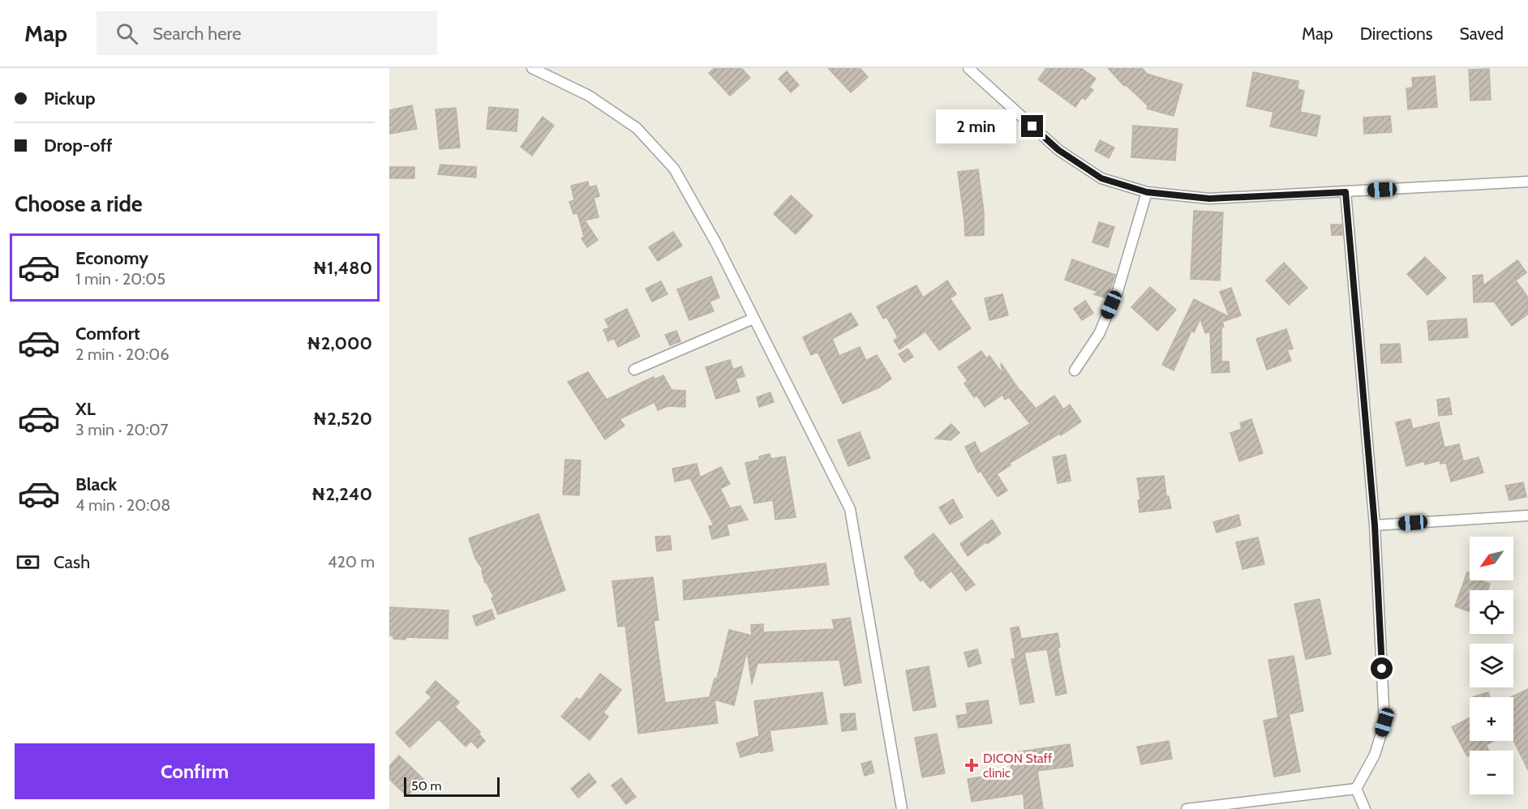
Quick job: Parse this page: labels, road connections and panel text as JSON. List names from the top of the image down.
{
  "places": {
    "health": ["DICON Staff clinic"]
  },
  "scale_bar": "50 m",
  "north": "bottom left",
  "page": {
    "header": "Map",
    "search": "Search here",
    "nav": ["Map", "Directions", "Saved"],
    "banner": ["Pickup", "Drop-off"],
    "bubble": "2 min",
    "heading": "Choose a ride",
    "list": [
      {
        "name": "Economy",
        "note": "1 min · 20:05",
        "value": "₦1,480"
      },
      {
        "name": "Comfort",
        "note": "2 min · 20:06",
        "value": "₦2,000"
      },
      {
        "name": "XL",
        "note": "3 min · 20:07",
        "value": "₦2,520"
      },
      {
        "name": "Black",
        "note": "4 min · 20:08",
        "value": "₦2,240"
      }
    ],
    "pay": ["Cash", "420 m"],
    "map_buttons": ["+", "−"],
    "buttons": "Confirm",
    "scale": "50 m"
  }
}
